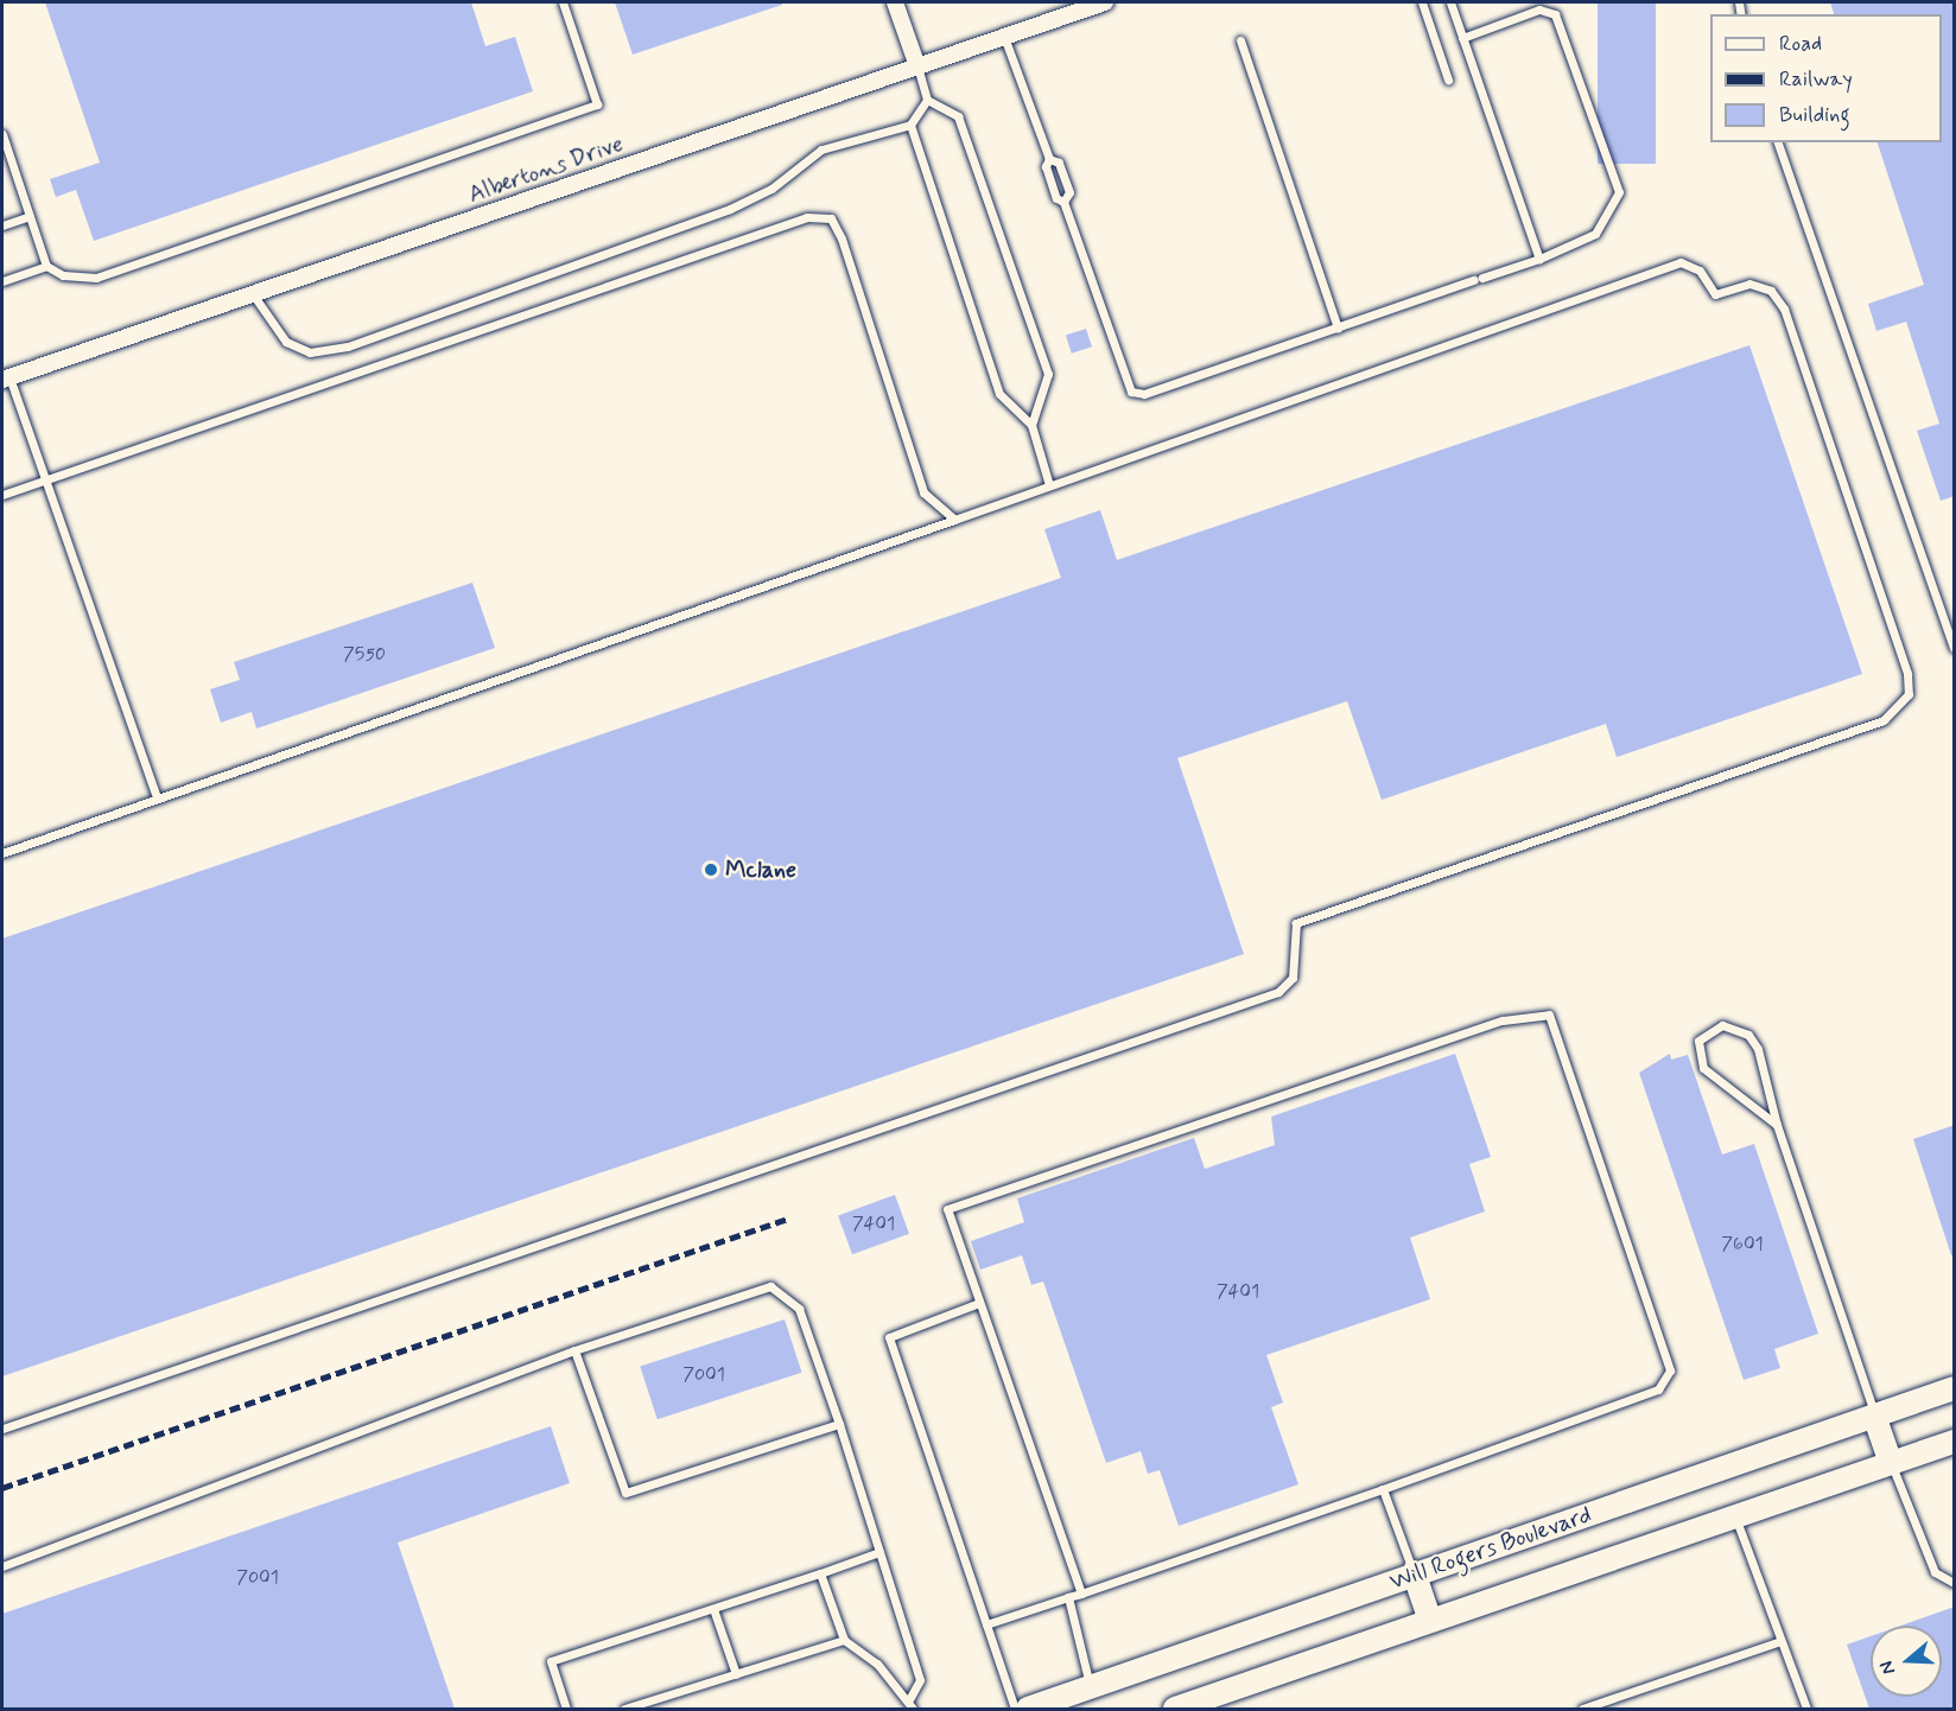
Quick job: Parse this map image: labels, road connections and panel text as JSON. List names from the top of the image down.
{
  "streets": {
    "main road": ["Will Rogers Boulevard"],
    "street": ["Albertons Drive"]
  },
  "places": ["Mclane"],
  "house_numbers": [
    "7550",
    "7401",
    "7601",
    "7401",
    "7001",
    "7001"
  ],
  "legend": ["Road", "Railway", "Building"],
  "north": "left"
}
